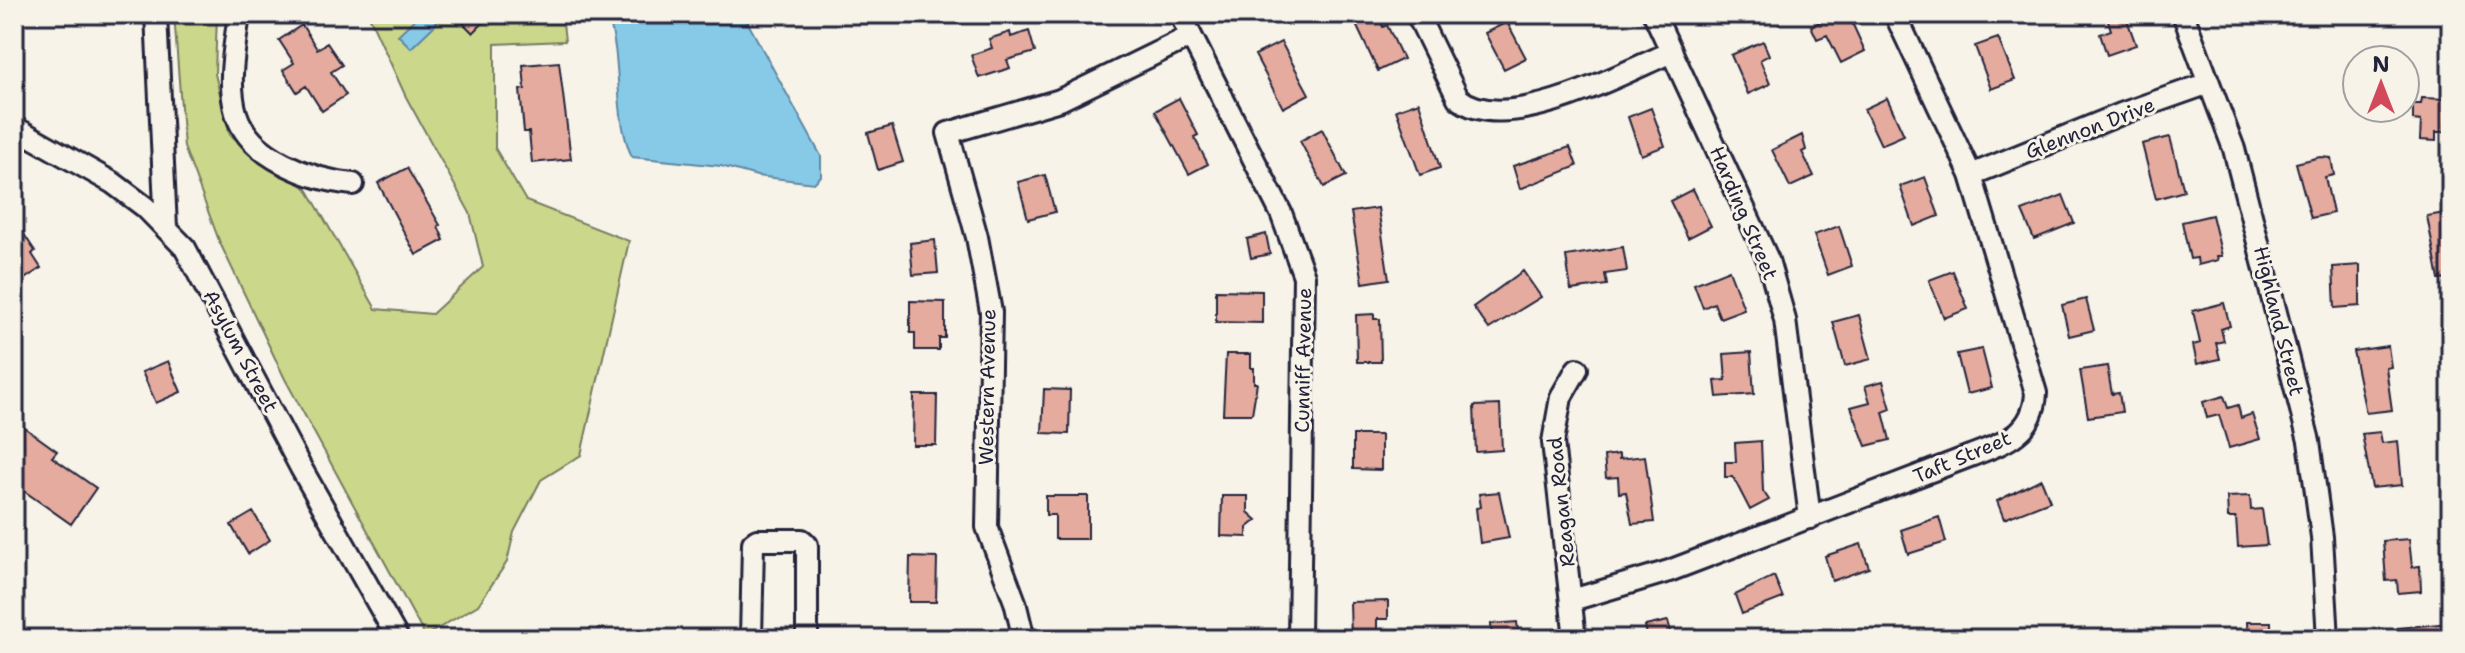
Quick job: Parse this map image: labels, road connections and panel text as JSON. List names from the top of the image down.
{
  "streets": {
    "street": [
      "Glennon Drive",
      "Harding Street",
      "Highland Street",
      "Asylum Street",
      "Cunniff Avenue",
      "Western Avenue",
      "Taft Street",
      "Reagan Road"
    ]
  },
  "crossings": [
    ["Glennon Drive", "Highland Street"],
    ["Glennon Drive", "Taft Street"],
    ["Harding Street", "Taft Street"],
    ["Cunniff Avenue", "Western Avenue"],
    ["Taft Street", "Reagan Road"]
  ],
  "north": "top"
}
